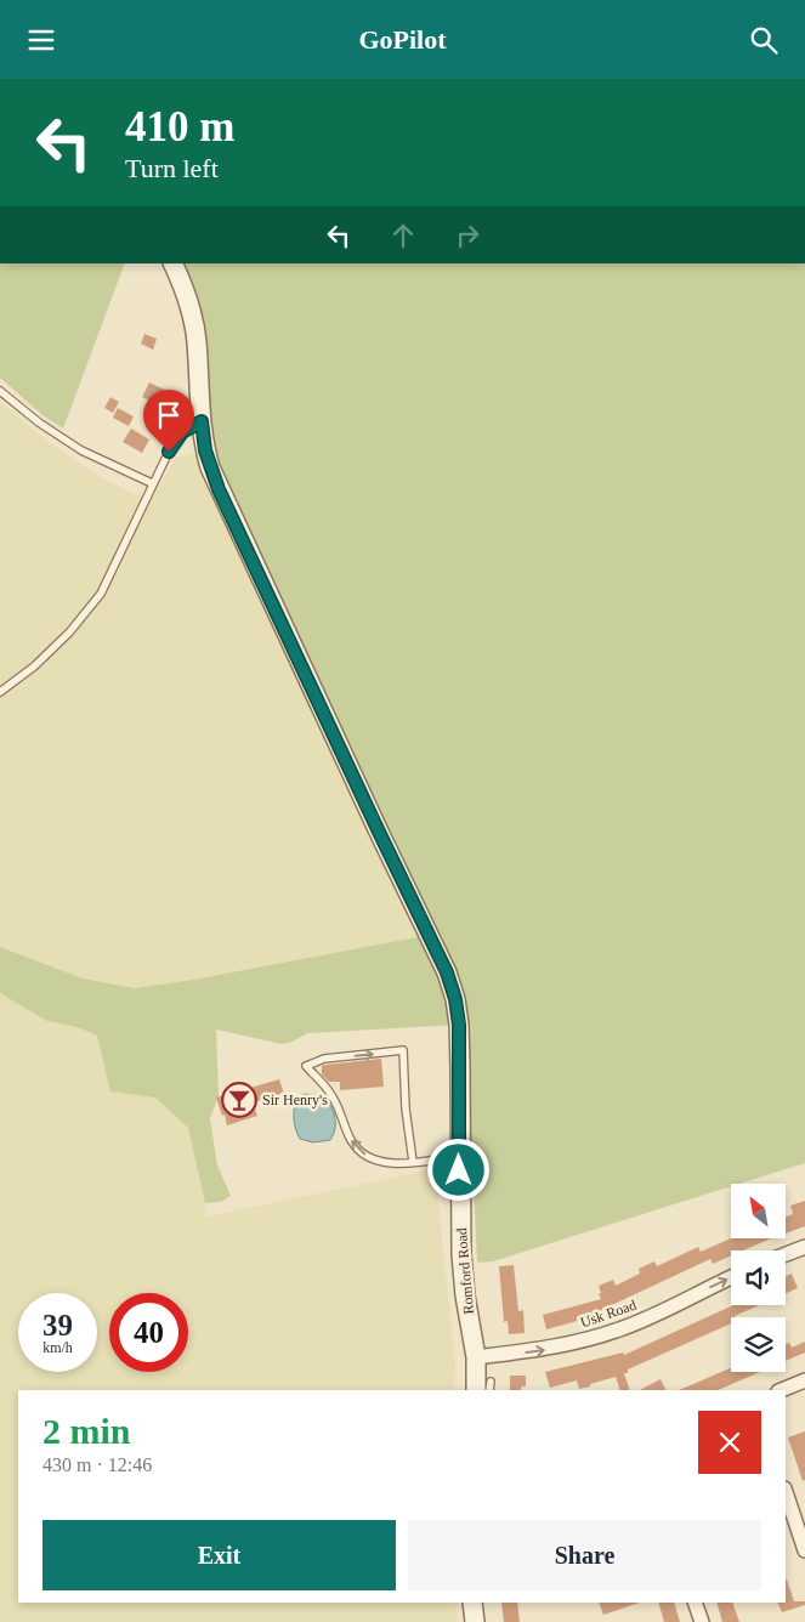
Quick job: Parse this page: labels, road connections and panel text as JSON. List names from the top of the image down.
{
  "streets": {
    "street": ["Romford Road", "Usk Road"]
  },
  "crossings": [
    ["Romford Road", "Usk Road"]
  ],
  "one_way": ["Usk Road"],
  "places": {
    "bar": ["Sir Henry's"]
  },
  "north": "top left",
  "page": {
    "header": "GoPilot",
    "turn": ["410 m", "Turn left"],
    "speed": "39 km/h",
    "limit": "40",
    "heading": ["2 min", "430 m · 12:46"],
    "buttons": ["Exit", "Share"]
  }
}
